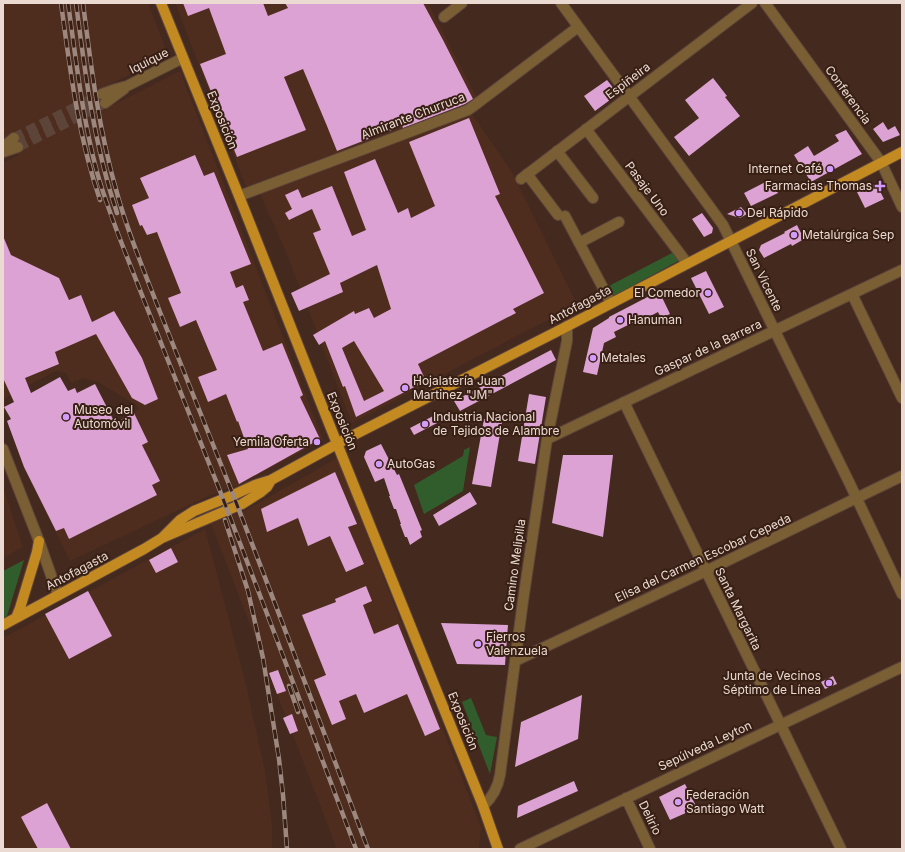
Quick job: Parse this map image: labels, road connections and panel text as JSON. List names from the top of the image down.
{
  "streets": {
    "main road": ["Exposición", "Antofagasta"],
    "street": [
      "Iquique",
      "Espiñeira",
      "Conferencia",
      "Almirante Churruca",
      "Pasaje Uno",
      "San Vicente",
      "Gaspar de la Barrera",
      "Elisa del Carmen Escobar Cepeda",
      "Camino Melipilla",
      "Santa Margarita",
      "Sepúlveda Leyton",
      "Delirio"
    ]
  },
  "crossings": [
    ["Iquique", "Exposición"],
    ["Espiñeira", "Pasaje Uno"],
    ["Espiñeira", "San Vicente"],
    ["Conferencia", "Antofagasta"],
    ["Almirante Churruca", "Exposición"],
    ["Almirante Churruca", "San Vicente"],
    ["Exposición", "Antofagasta"],
    ["Exposición", "Camino Melipilla"],
    ["Pasaje Uno", "Antofagasta"],
    ["San Vicente", "Antofagasta"],
    ["San Vicente", "Gaspar de la Barrera"],
    ["San Vicente", "Elisa del Carmen Escobar Cepeda"],
    ["Antofagasta", "Camino Melipilla"],
    ["Gaspar de la Barrera", "Camino Melipilla"],
    ["Gaspar de la Barrera", "Santa Margarita"],
    ["Elisa del Carmen Escobar Cepeda", "Camino Melipilla"],
    ["Elisa del Carmen Escobar Cepeda", "Santa Margarita"],
    ["Santa Margarita", "Sepúlveda Leyton"],
    ["Sepúlveda Leyton", "Delirio"]
  ],
  "places": {
    "other": [
      "Internet Café",
      "Del Rápido",
      "Metalúrgica Sep",
      "El Comedor",
      "Hanuman",
      "Metales",
      "Hojalatería Juan Martinez \"JM\"",
      "Museo del Automóvil",
      "Industria Nacional de Tejidos de Alambre",
      "Yemila Oferta",
      "AutoGas",
      "Fierros Valenzuela",
      "Junta de Vecinos Séptimo de Línea",
      "Federación Santiago Watt"
    ],
    "health": ["Farmacias Thomas"]
  }
}
